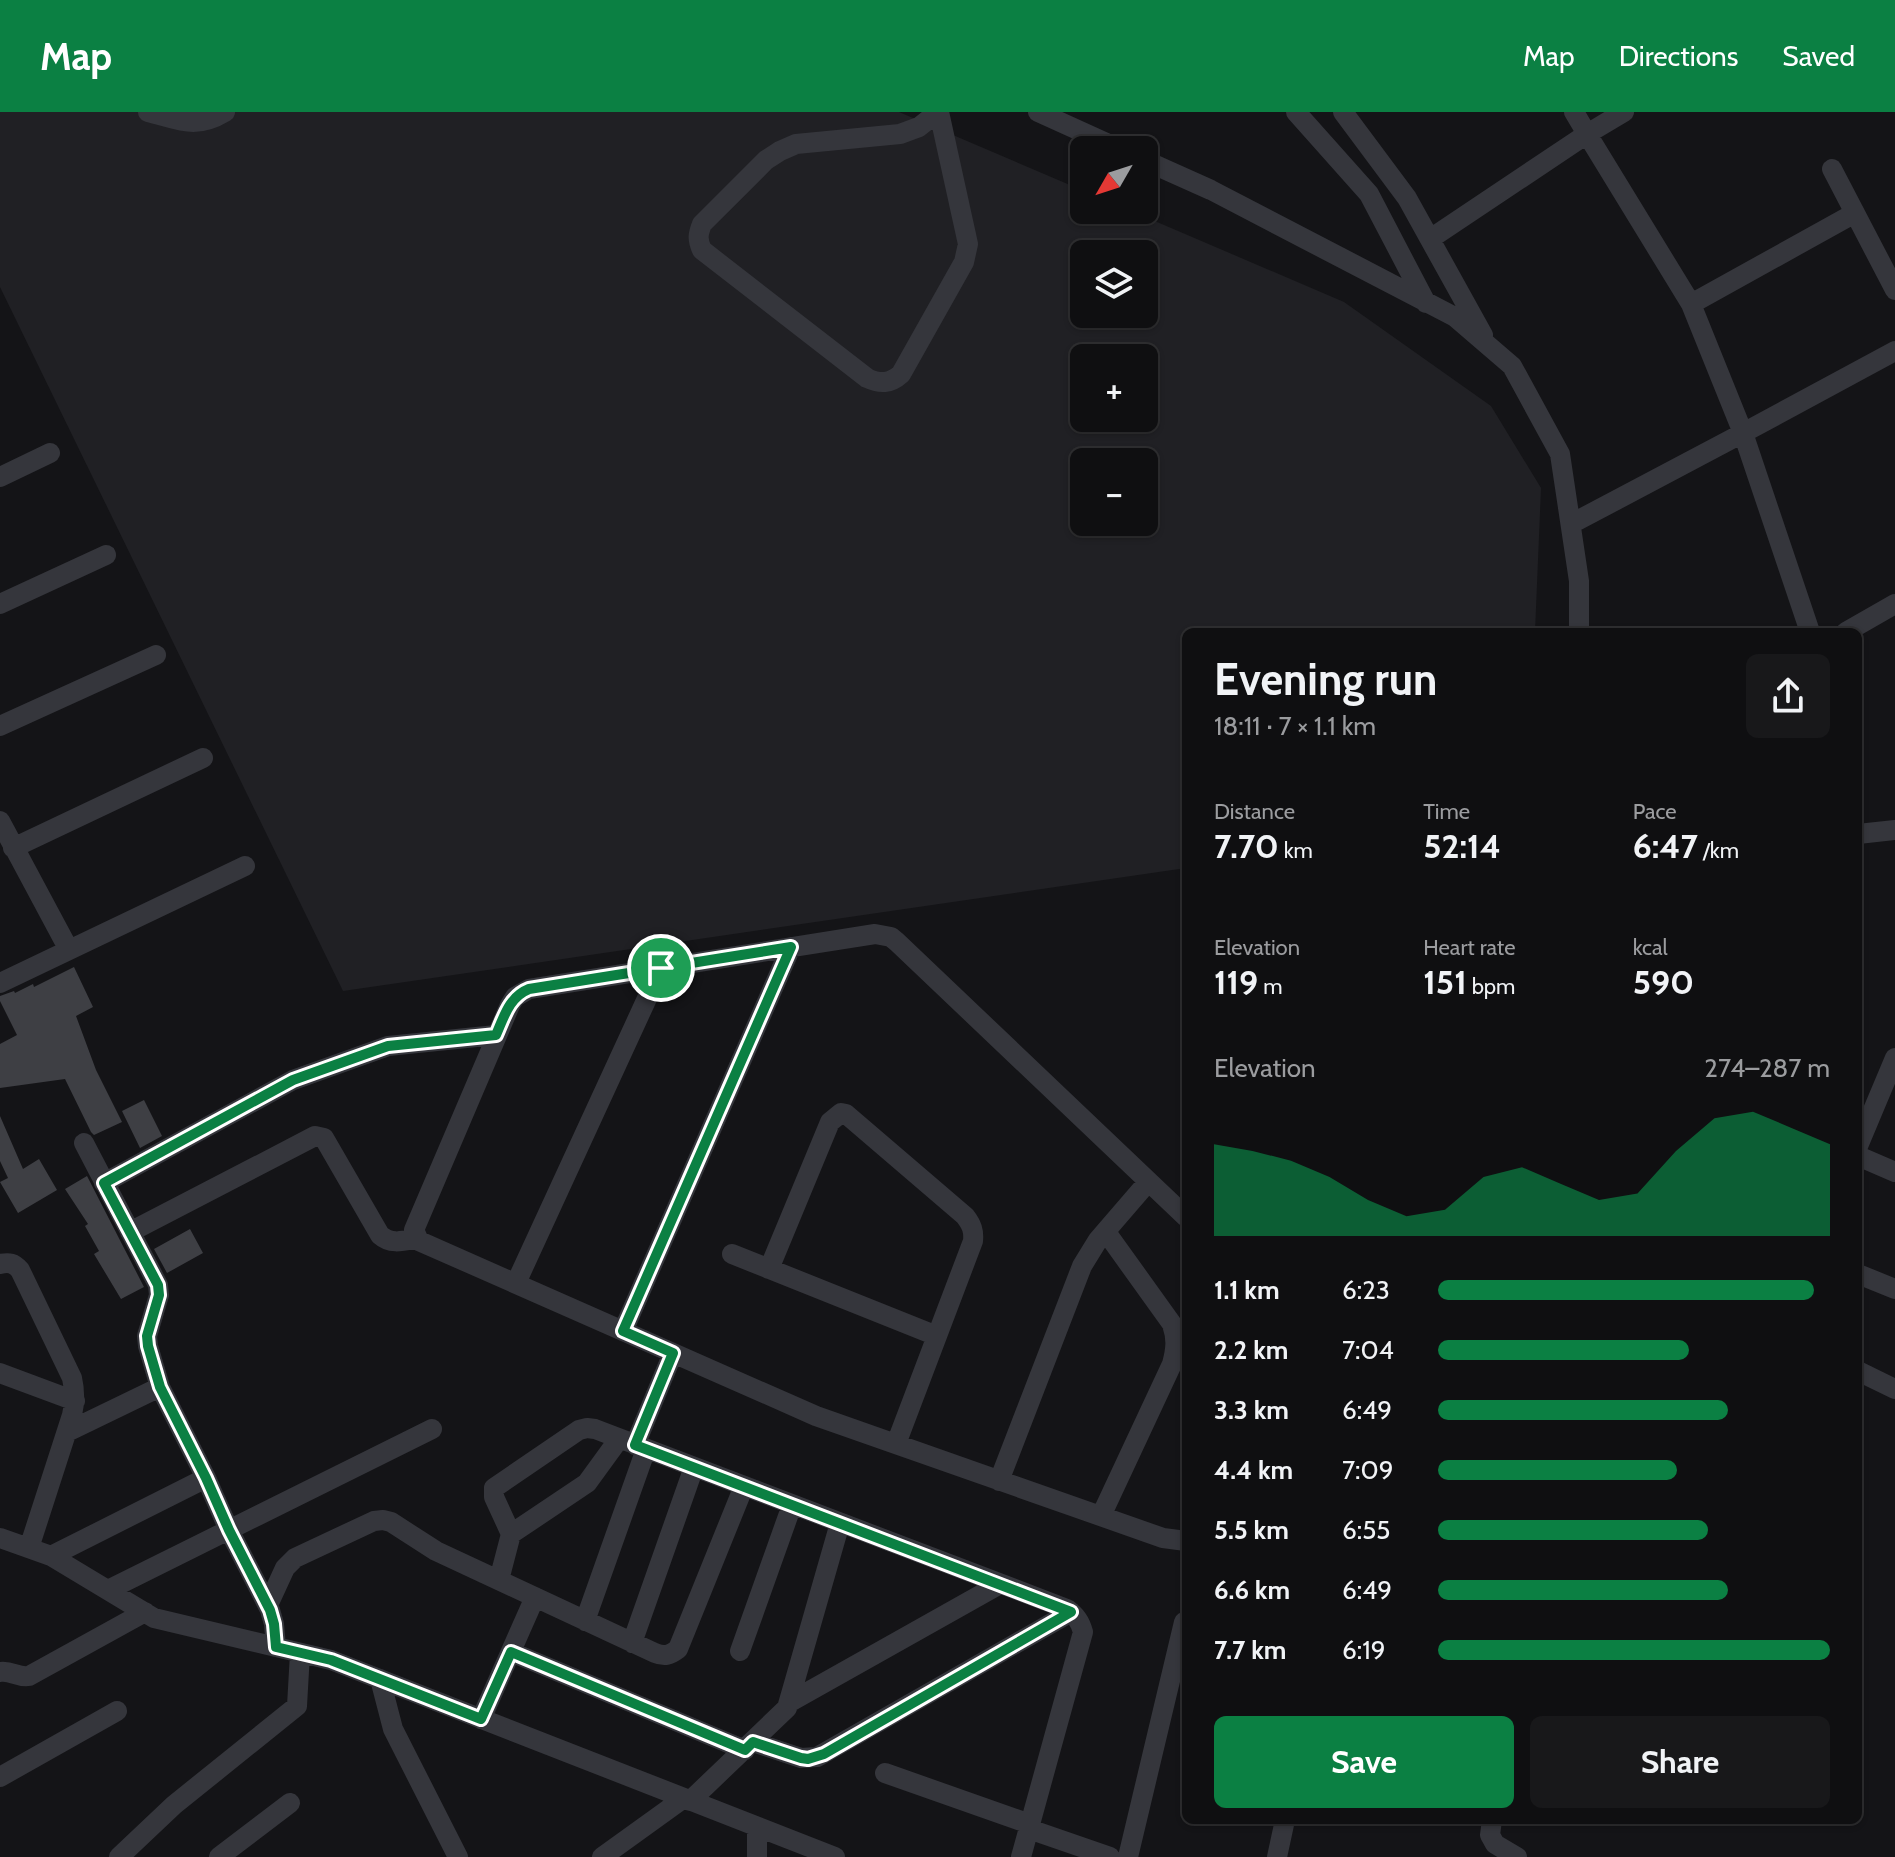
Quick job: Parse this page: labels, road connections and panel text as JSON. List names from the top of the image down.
{
  "north": "bottom left",
  "page": {
    "header": "Map",
    "nav": ["Map", "Directions", "Saved"],
    "map_buttons": ["+", "−"],
    "heading": ["Evening run", "18:11 · 7 × 1.1 km"],
    "stats": [
      ["Distance", "7.70 km"],
      ["Time", "52:14"],
      ["Pace", "6:47 /km"],
      ["Elevation", "119 m"],
      ["Heart rate", "151 bpm"],
      ["kcal", "590"]
    ],
    "chart": ["Elevation", "274–287 m"],
    "list": [
      {
        "name": "1.1 km",
        "note": "6:23"
      },
      {
        "name": "2.2 km",
        "note": "7:04"
      },
      {
        "name": "3.3 km",
        "note": "6:49"
      },
      {
        "name": "4.4 km",
        "note": "7:09"
      },
      {
        "name": "5.5 km",
        "note": "6:55"
      },
      {
        "name": "6.6 km",
        "note": "6:49"
      },
      {
        "name": "7.7 km",
        "note": "6:19"
      }
    ],
    "buttons": ["Save", "Share"]
  }
}
